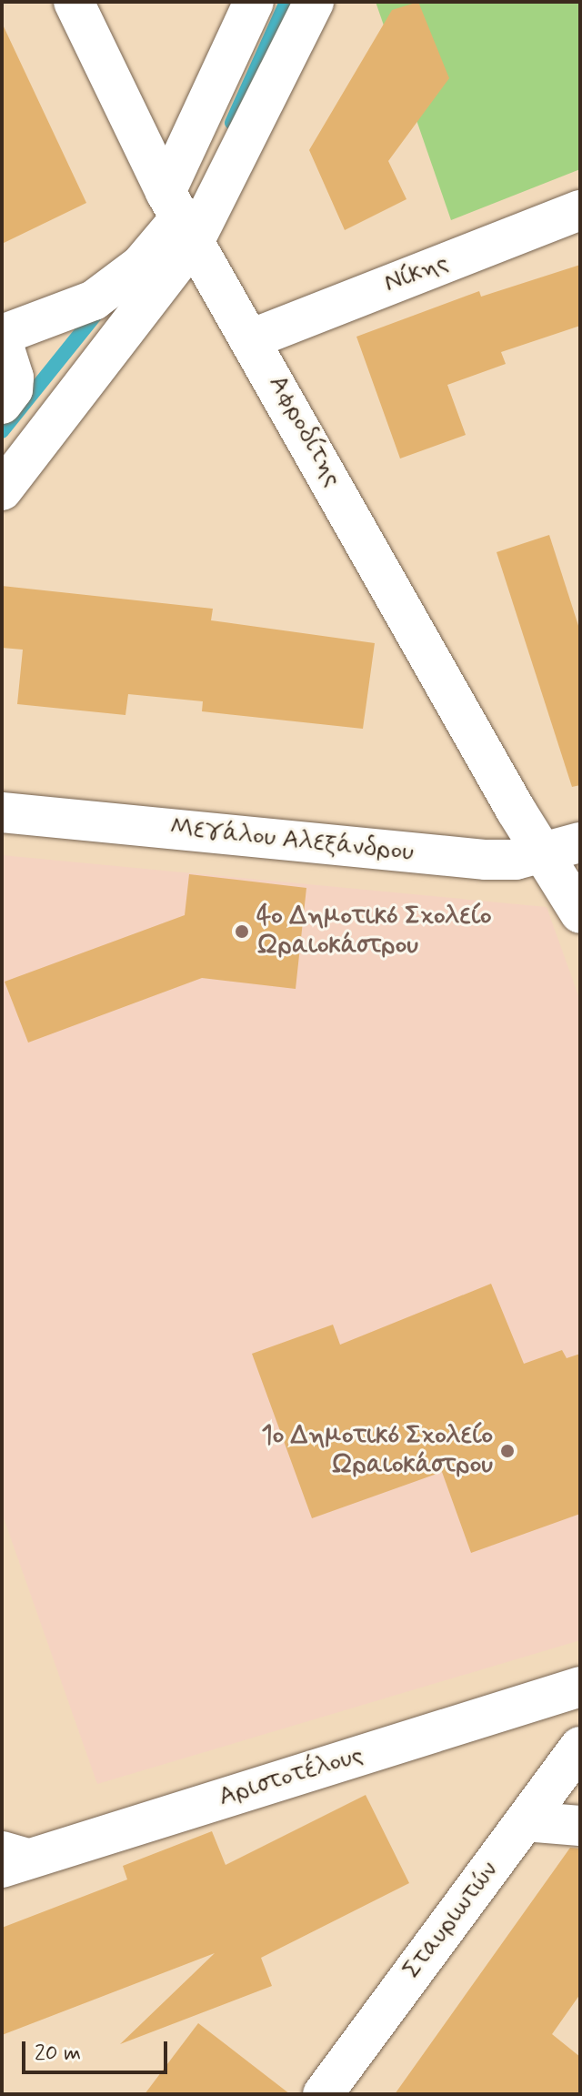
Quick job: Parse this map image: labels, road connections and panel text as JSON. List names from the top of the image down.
{
  "streets": {
    "street": [
      "Νίκης",
      "Αφροδίτης",
      "Μεγάλου Αλεξάνδρου",
      "Αριστοτέλους",
      "Σταυριωτών"
    ]
  },
  "crossings": [
    ["Νίκης", "Αφροδίτης"],
    ["Αφροδίτης", "Μεγάλου Αλεξάνδρου"]
  ],
  "places": ["4ο Δημοτικό Σχολείο Ωραιοκάστρου", "1ο Δημοτικό Σχολείο Ωραιοκάστρου"],
  "scale_bar": "20 m"
}
